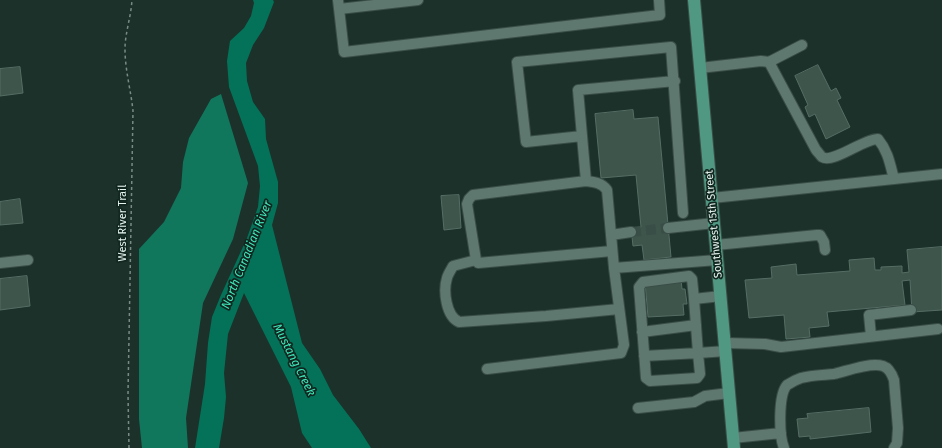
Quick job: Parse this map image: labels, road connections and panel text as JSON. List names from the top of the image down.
{
  "streets": {
    "main road": ["Southwest 15th Street"],
    "path": ["West River Trail"]
  },
  "water": ["North Canadian River", "Mustang Creek"]
}
